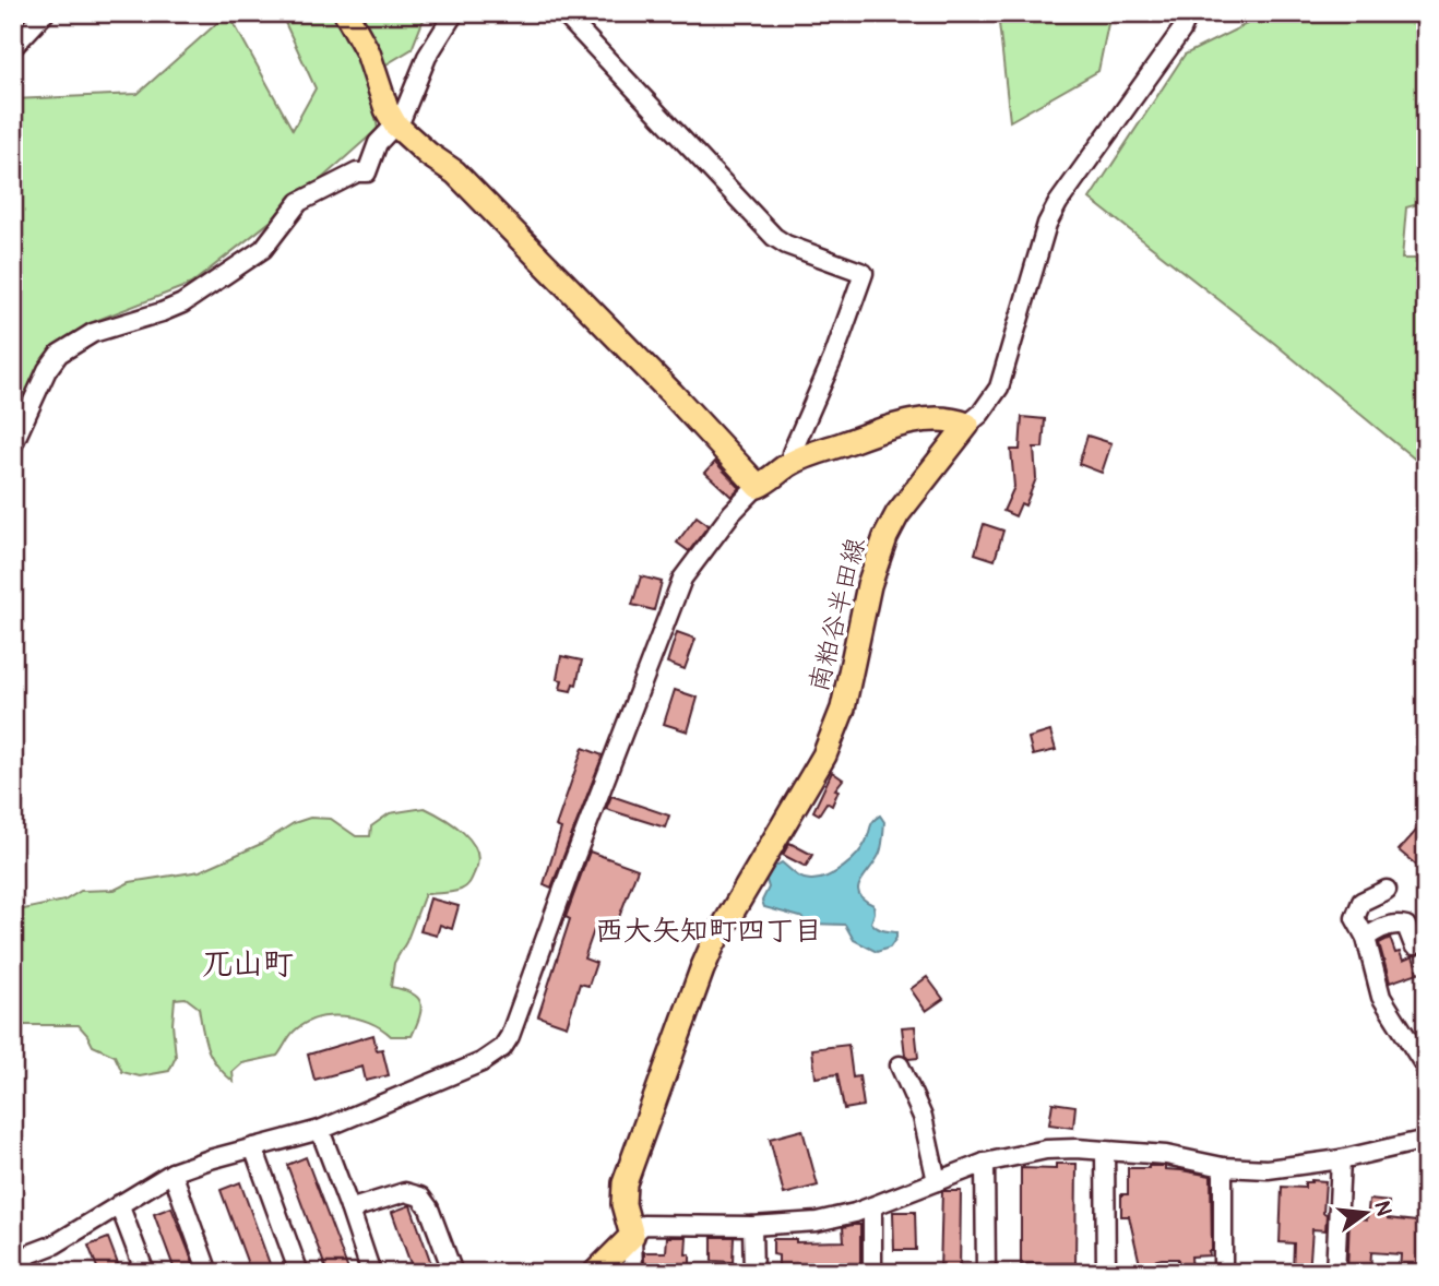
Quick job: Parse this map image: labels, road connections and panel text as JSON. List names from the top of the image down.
{
  "streets": {
    "main road": ["南粕谷半田線"]
  },
  "districts": ["西大矢知町四丁目", "兀山町"],
  "north": "right"
}
